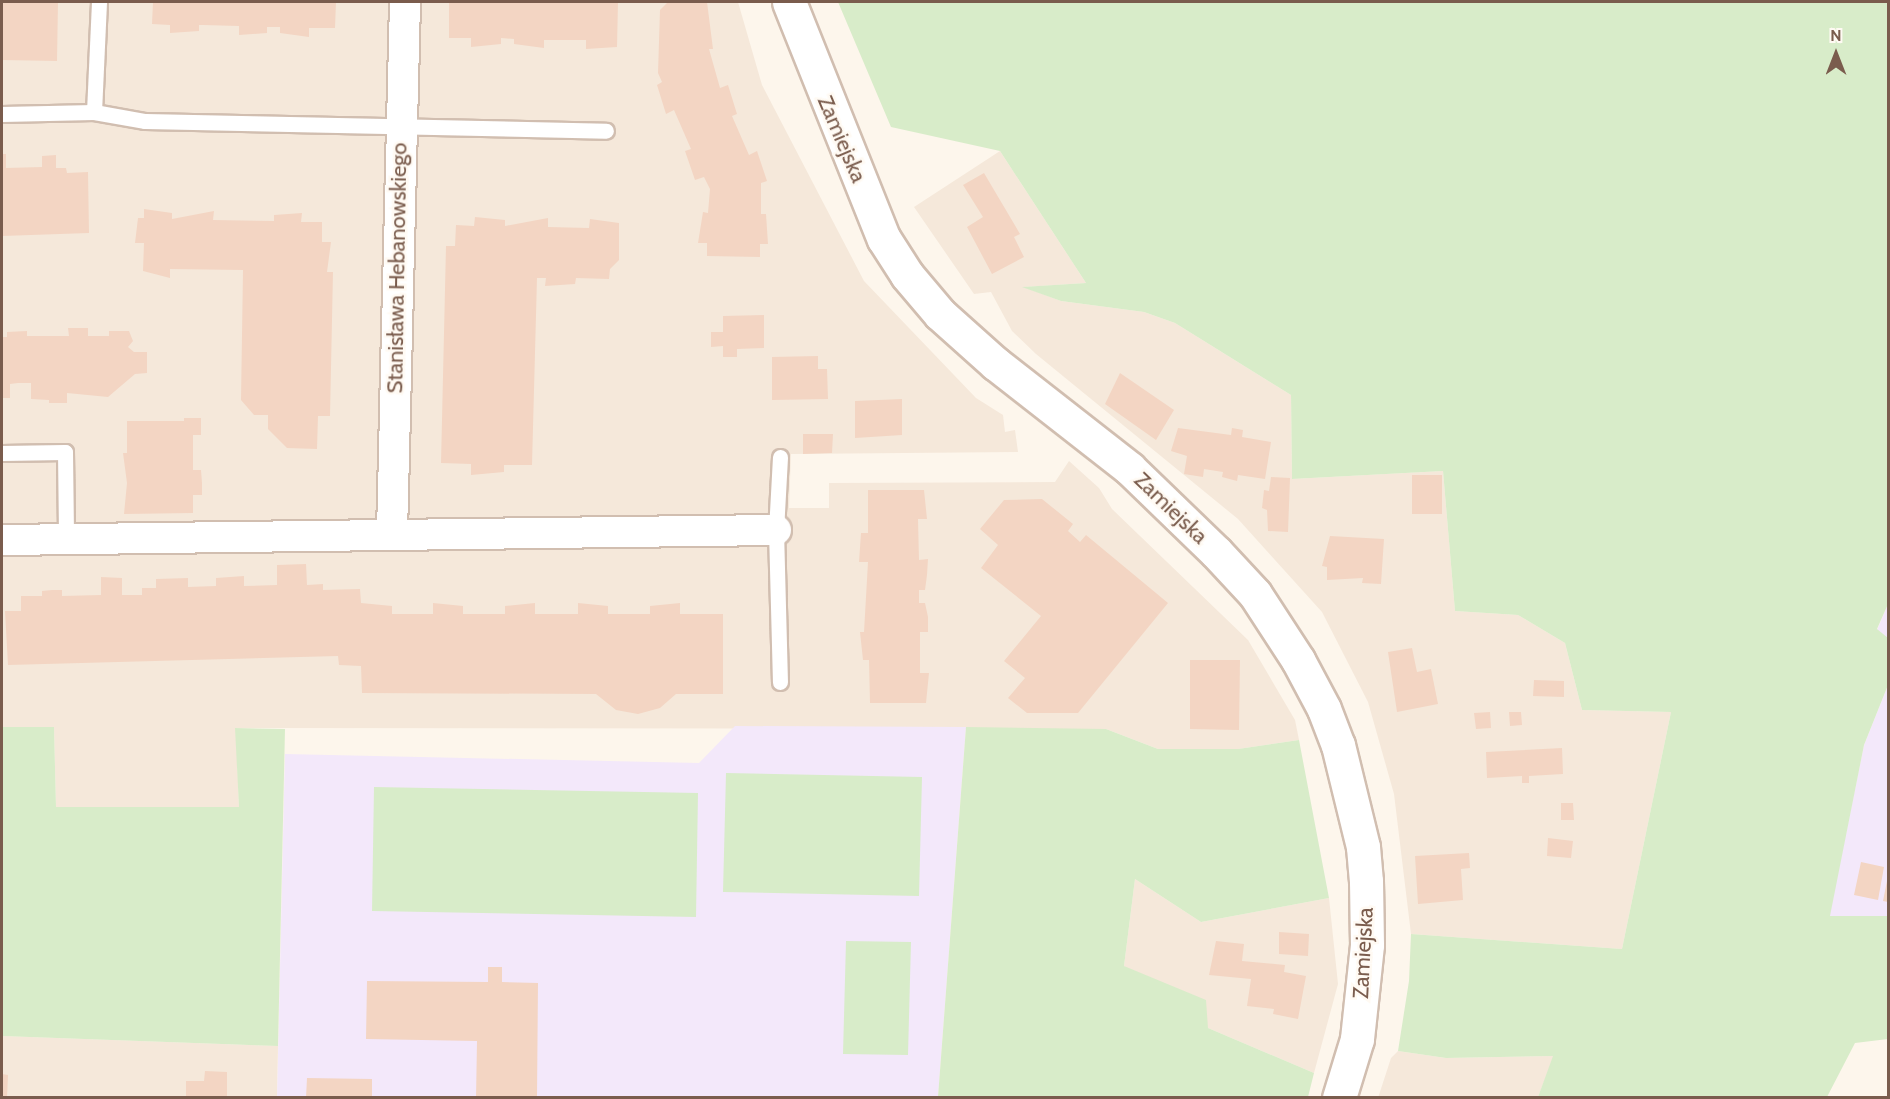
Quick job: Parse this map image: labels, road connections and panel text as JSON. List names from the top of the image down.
{
  "streets": {
    "street": ["Zamiejska", "Stanisława Hebanowskiego"]
  },
  "north": "top"
}
